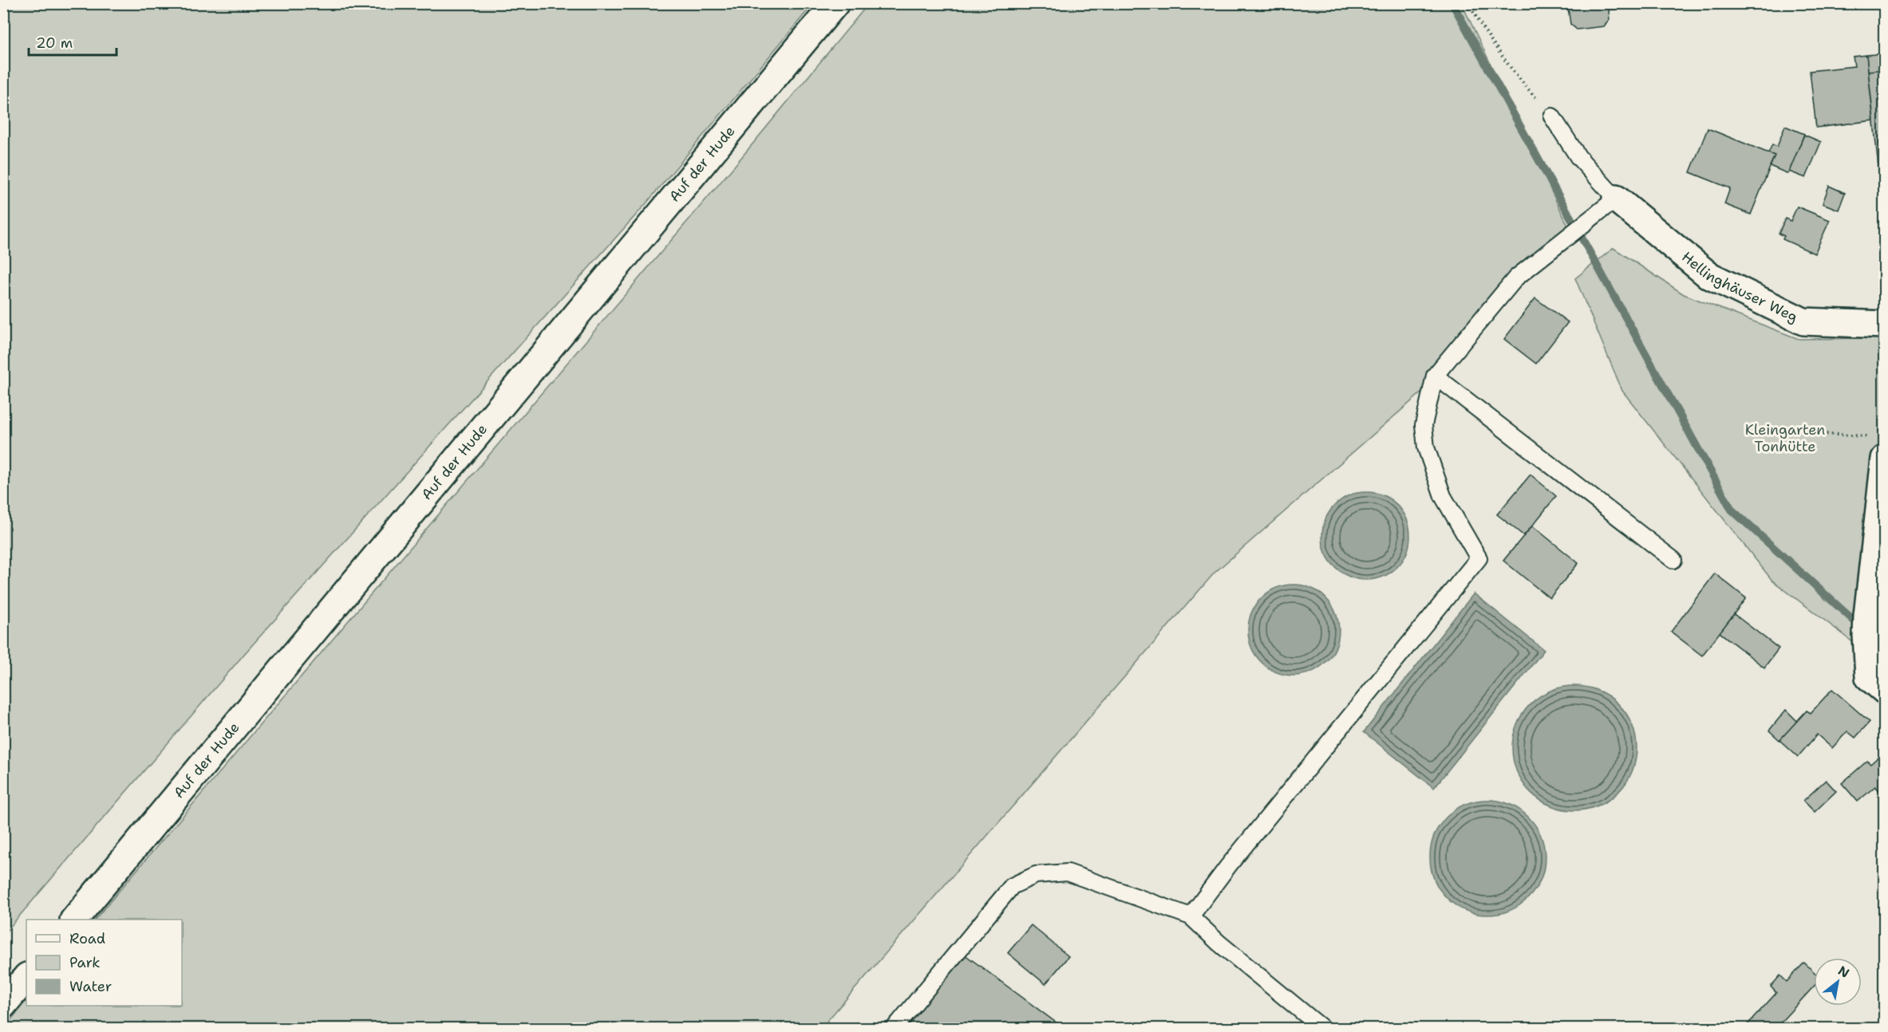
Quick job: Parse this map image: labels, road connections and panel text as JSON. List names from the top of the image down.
{
  "streets": {
    "street": ["Auf der Hude", "Hellinghäuser Weg"]
  },
  "parks": ["Kleingarten Tonhütte"],
  "legend": ["Road", "Park", "Water"],
  "scale_bar": "20 m",
  "north": "top right"
}
